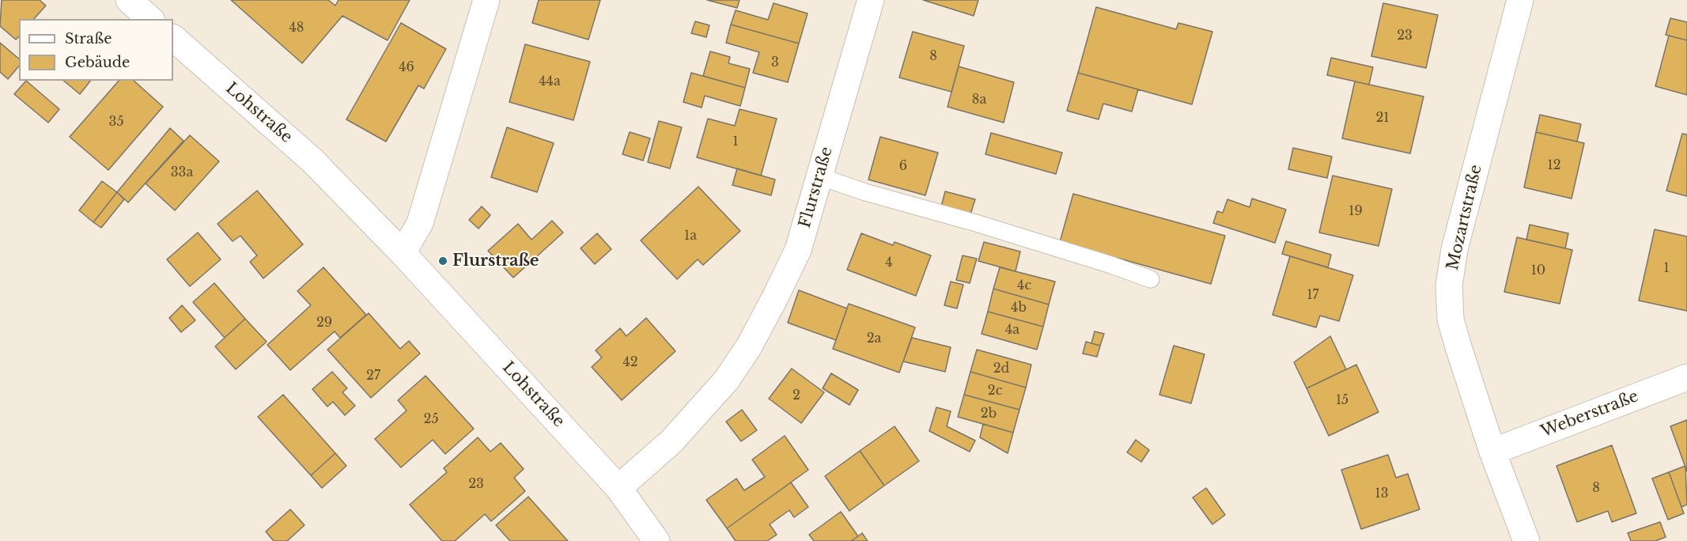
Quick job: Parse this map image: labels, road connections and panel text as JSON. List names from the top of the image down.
{
  "streets": {
    "street": [
      "Lohstraße",
      "Flurstraße",
      "Mozartstraße",
      "Weberstraße"
    ]
  },
  "crossings": [
    ["Lohstraße", "Flurstraße"],
    ["Mozartstraße", "Weberstraße"]
  ],
  "places": ["Flurstraße"],
  "house_numbers": [
    "48",
    "23",
    "8",
    "3",
    "46",
    "44a",
    "8a",
    "21",
    "35",
    "1",
    "12",
    "6",
    "33a",
    "19",
    "1a",
    "4",
    "1",
    "10",
    "4c",
    "17",
    "4b",
    "29",
    "4a",
    "2a",
    "42",
    "2d",
    "27",
    "2c",
    "2",
    "15",
    "2b",
    "25",
    "23",
    "8",
    "13"
  ],
  "legend": ["Straße", "Gebäude"]
}
